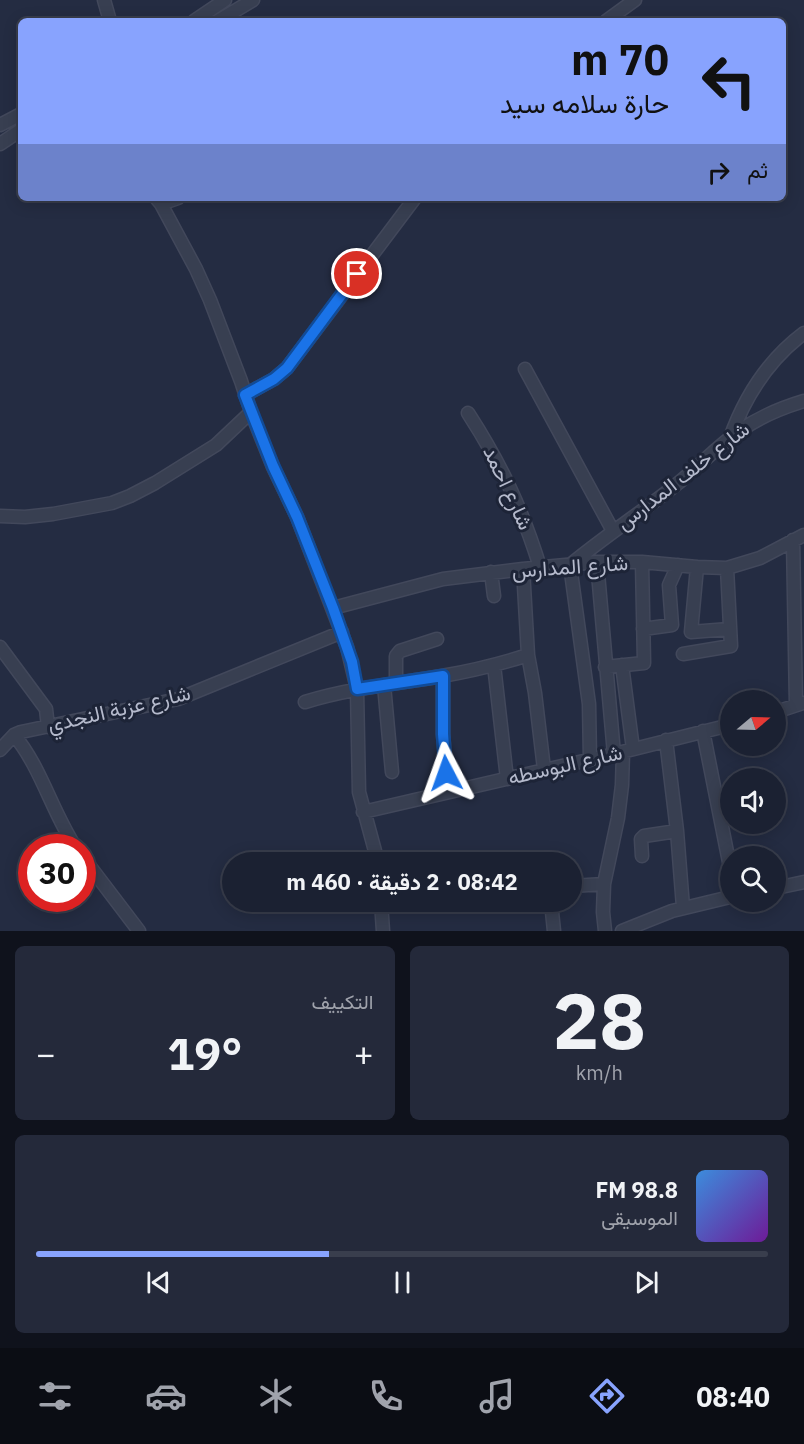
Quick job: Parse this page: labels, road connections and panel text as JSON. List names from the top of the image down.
{
  "streets": {
    "street": [
      "شارع خلف المدارس",
      "شارع احمد",
      "شارع المدارس",
      "شارع عزبة النجدي",
      "شارع البوسطه"
    ]
  },
  "crossings": [
    ["شارع خلف المدارس", "شارع المدارس"],
    ["شارع احمد", "شارع المدارس"]
  ],
  "north": "right",
  "page": {
    "turn": ["70 m", "حارة سلامه سيد"],
    "then": "ثم",
    "limit": "30",
    "trip": "08:42 · 2 دقيقة · 460 m",
    "tile": [
      ["28", "km/h"],
      "التكييف"
    ],
    "heat": ["−", "19°", "+"],
    "song": ["98.8 FM", "الموسيقى"],
    "tabs": "08:40"
  }
}
